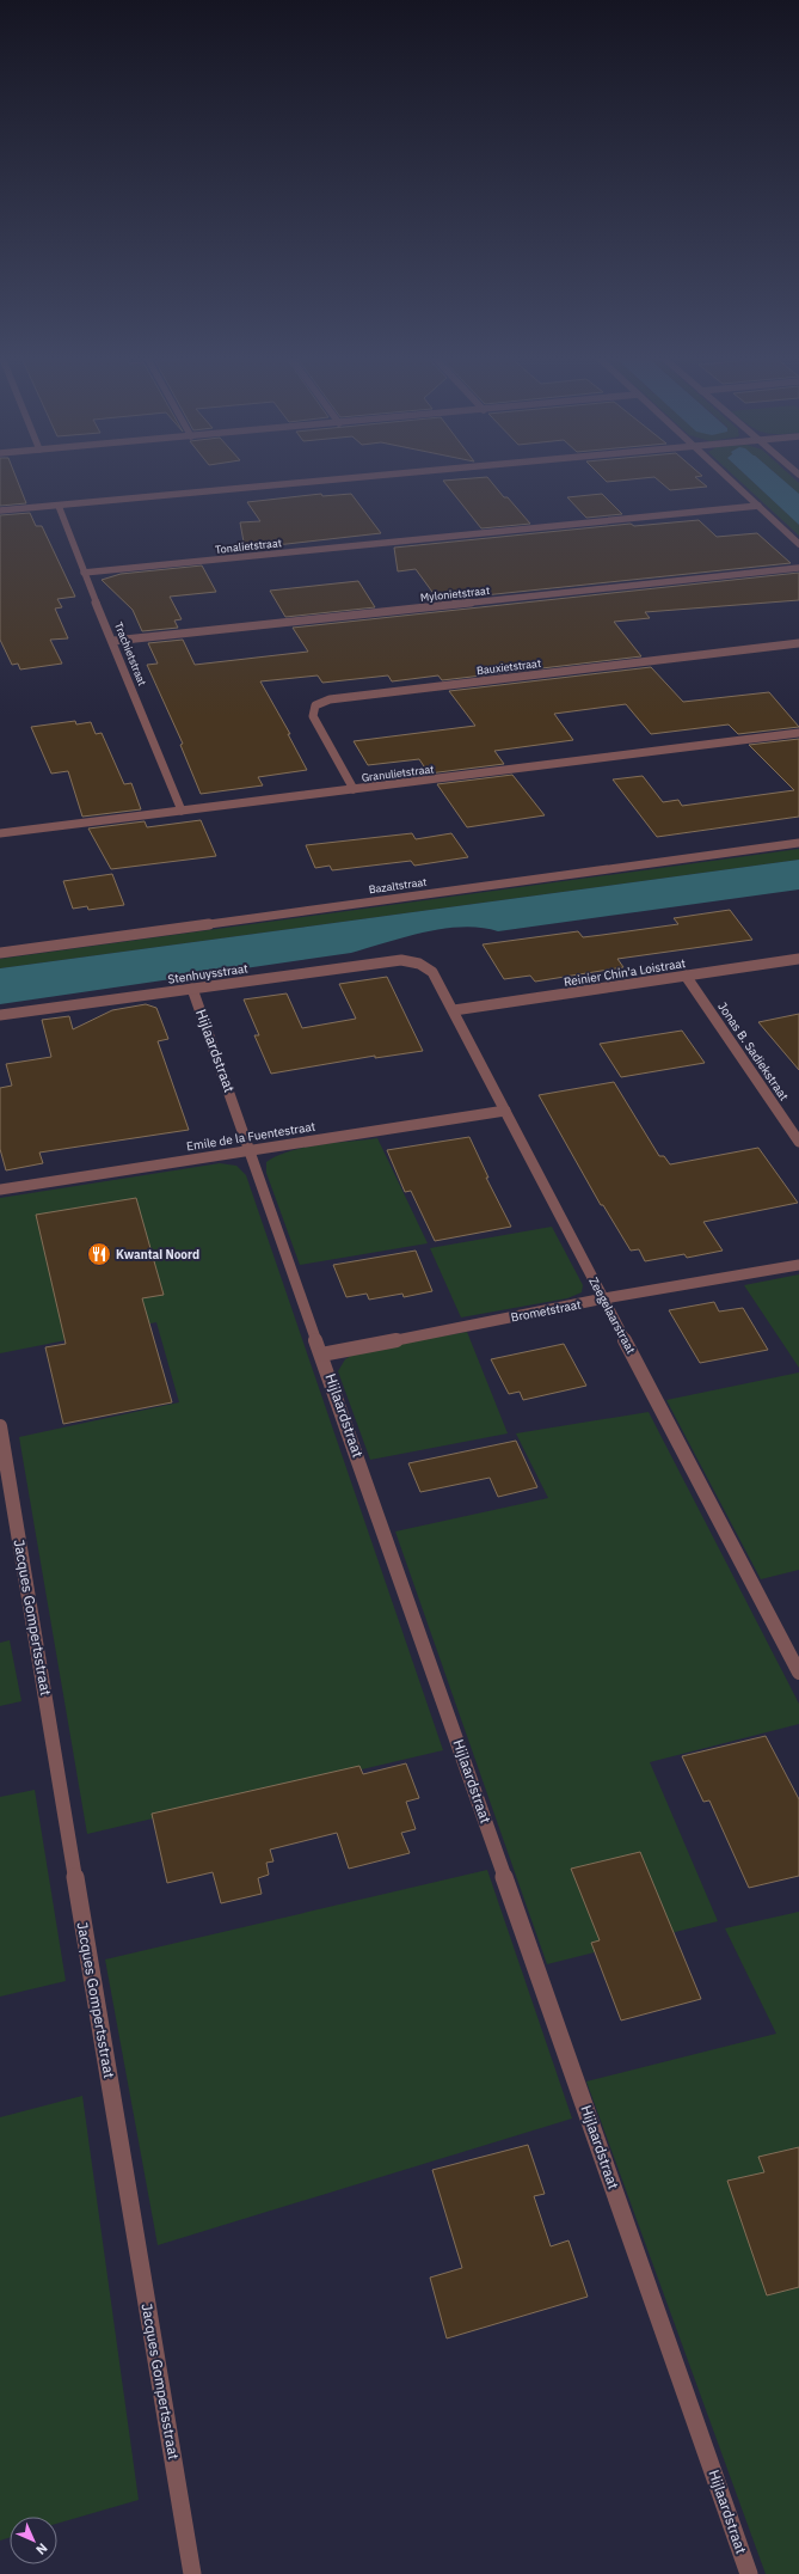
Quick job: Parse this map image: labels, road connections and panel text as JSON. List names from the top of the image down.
{
  "streets": {
    "street": [
      "Tonalietstraat",
      "Mylonietstraat",
      "Trachietstraat",
      "Bauxietstraat",
      "Granulietstraat",
      "Bazaltstraat",
      "Reinier Chin'a Loistraat",
      "Stenhuysstraat",
      "Hijlaardstraat",
      "Jonas B. Sadiekstraat",
      "Emile de la Fuentestraat",
      "Brometstraat",
      "Zeegelaarstraat",
      "Jacques Gompertsstraat"
    ]
  },
  "crossings": [
    ["Tonalietstraat", "Trachietstraat"],
    ["Mylonietstraat", "Trachietstraat"],
    ["Trachietstraat", "Granulietstraat"],
    ["Bauxietstraat", "Granulietstraat"],
    ["Reinier Chin'a Loistraat", "Jonas B. Sadiekstraat"],
    ["Reinier Chin'a Loistraat", "Zeegelaarstraat"],
    ["Stenhuysstraat", "Hijlaardstraat"],
    ["Stenhuysstraat", "Zeegelaarstraat"],
    ["Hijlaardstraat", "Emile de la Fuentestraat"],
    ["Hijlaardstraat", "Brometstraat"],
    ["Emile de la Fuentestraat", "Zeegelaarstraat"],
    ["Brometstraat", "Zeegelaarstraat"]
  ],
  "places": {
    "restaurant": ["Kwantai Noord"]
  },
  "north": "bottom right"
}
